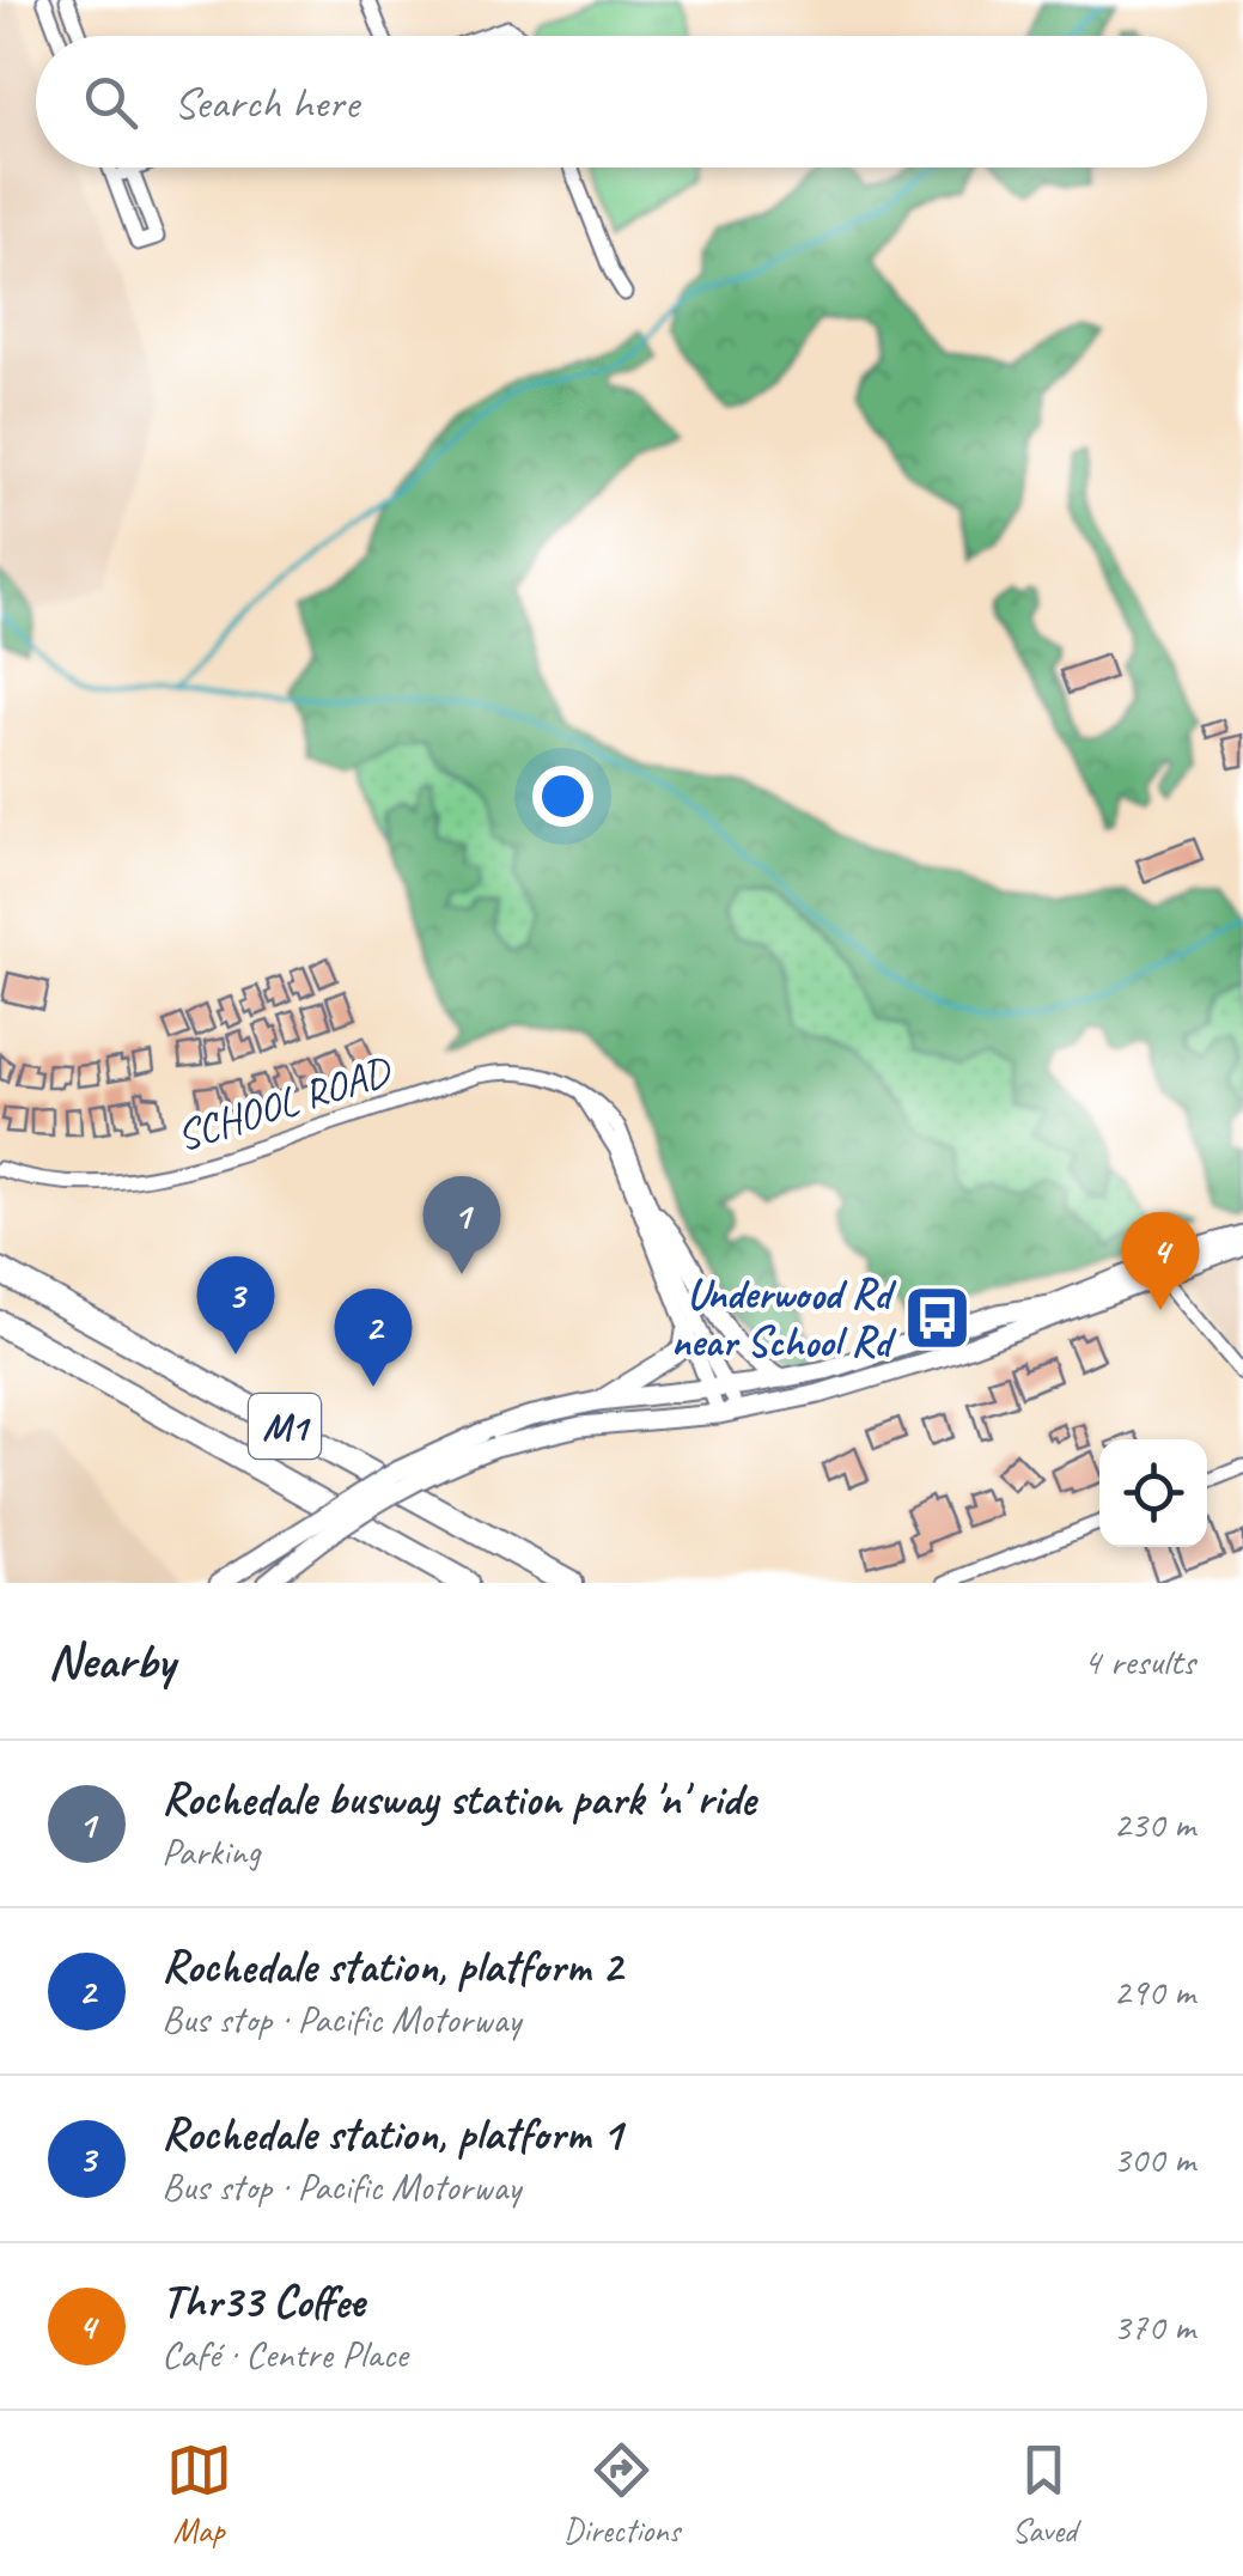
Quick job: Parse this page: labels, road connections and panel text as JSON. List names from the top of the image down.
{
  "streets": {
    "highway": ["M1"],
    "street": ["SCHOOL ROAD"]
  },
  "places": {
    "bus stop": ["Underwood Rd near School Rd"]
  },
  "page": {
    "search": "Search here",
    "pins": [
      "1",
      "4",
      "3",
      "2"
    ],
    "heading": ["Nearby", "4 results"],
    "list": [
      {
        "mark": "1",
        "name": "Rochedale busway station park 'n' ride",
        "note": "Parking",
        "value": "230 m"
      },
      {
        "mark": "2",
        "name": "Rochedale station, platform 2",
        "note": "Bus stop · Pacific Motorway",
        "value": "290 m"
      },
      {
        "mark": "3",
        "name": "Rochedale station, platform 1",
        "note": "Bus stop · Pacific Motorway",
        "value": "300 m"
      },
      {
        "mark": "4",
        "name": "Thr33 Coffee",
        "note": "Café · Centre Place",
        "value": "370 m"
      }
    ],
    "nav": ["Map", "Directions", "Saved"]
  }
}
